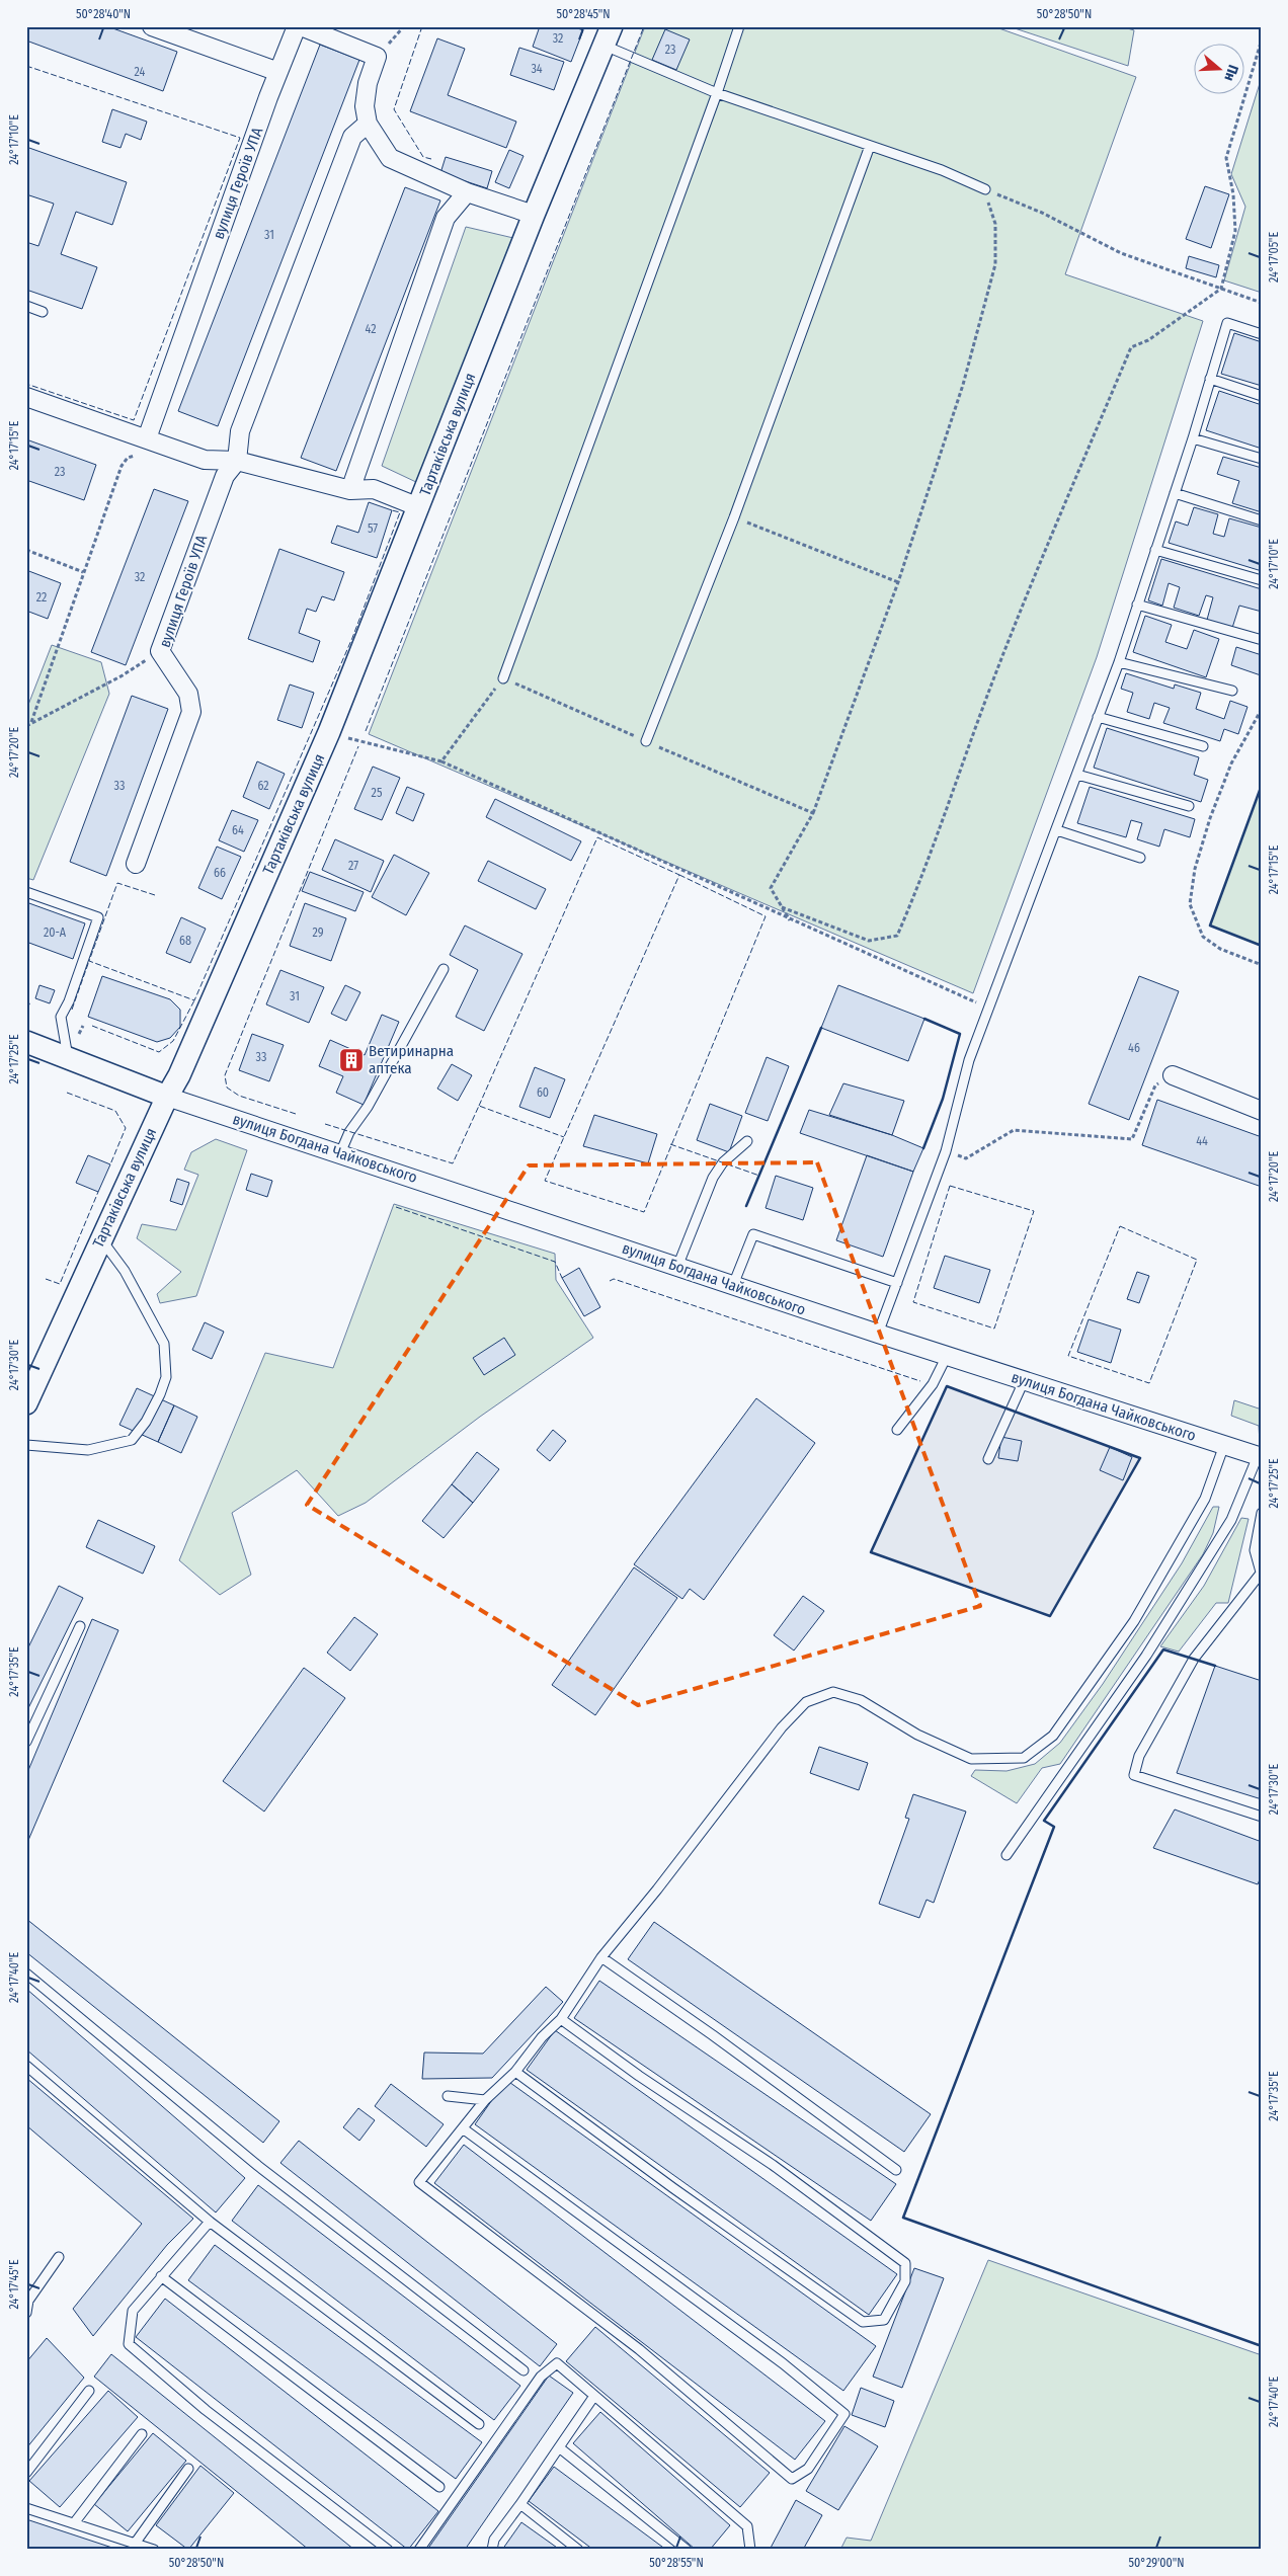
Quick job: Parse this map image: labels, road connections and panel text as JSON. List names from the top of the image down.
{
  "streets": {
    "street": ["вулиця Героїв УПА", "Тартаківська вулиця", "вулиця Богдана Чайковського"]
  },
  "crossings": [
    ["Тартаківська вулиця", "вулиця Богдана Чайковського"]
  ],
  "places": {
    "building": ["Ветиринарна аптека"]
  },
  "house_numbers": [
    "32",
    "23",
    "34",
    "24",
    "31",
    "42",
    "23",
    "57",
    "32",
    "22",
    "33",
    "62",
    "25",
    "64",
    "27",
    "66",
    "20-A",
    "29",
    "68",
    "31",
    "46",
    "33",
    "60",
    "44"
  ],
  "north": "right",
  "coordinates": [
    "50°28'40\"N",
    "50°28'45\"N",
    "50°28'50\"N",
    "24°17'10\"E",
    "24°17'05\"E",
    "24°17'15\"E",
    "24°17'20\"E",
    "24°17'25\"E",
    "24°17'30\"E",
    "24°17'35\"E",
    "24°17'40\"E",
    "24°17'45\"E",
    "50°28'55\"N",
    "50°29'00\"N"
  ]
}
